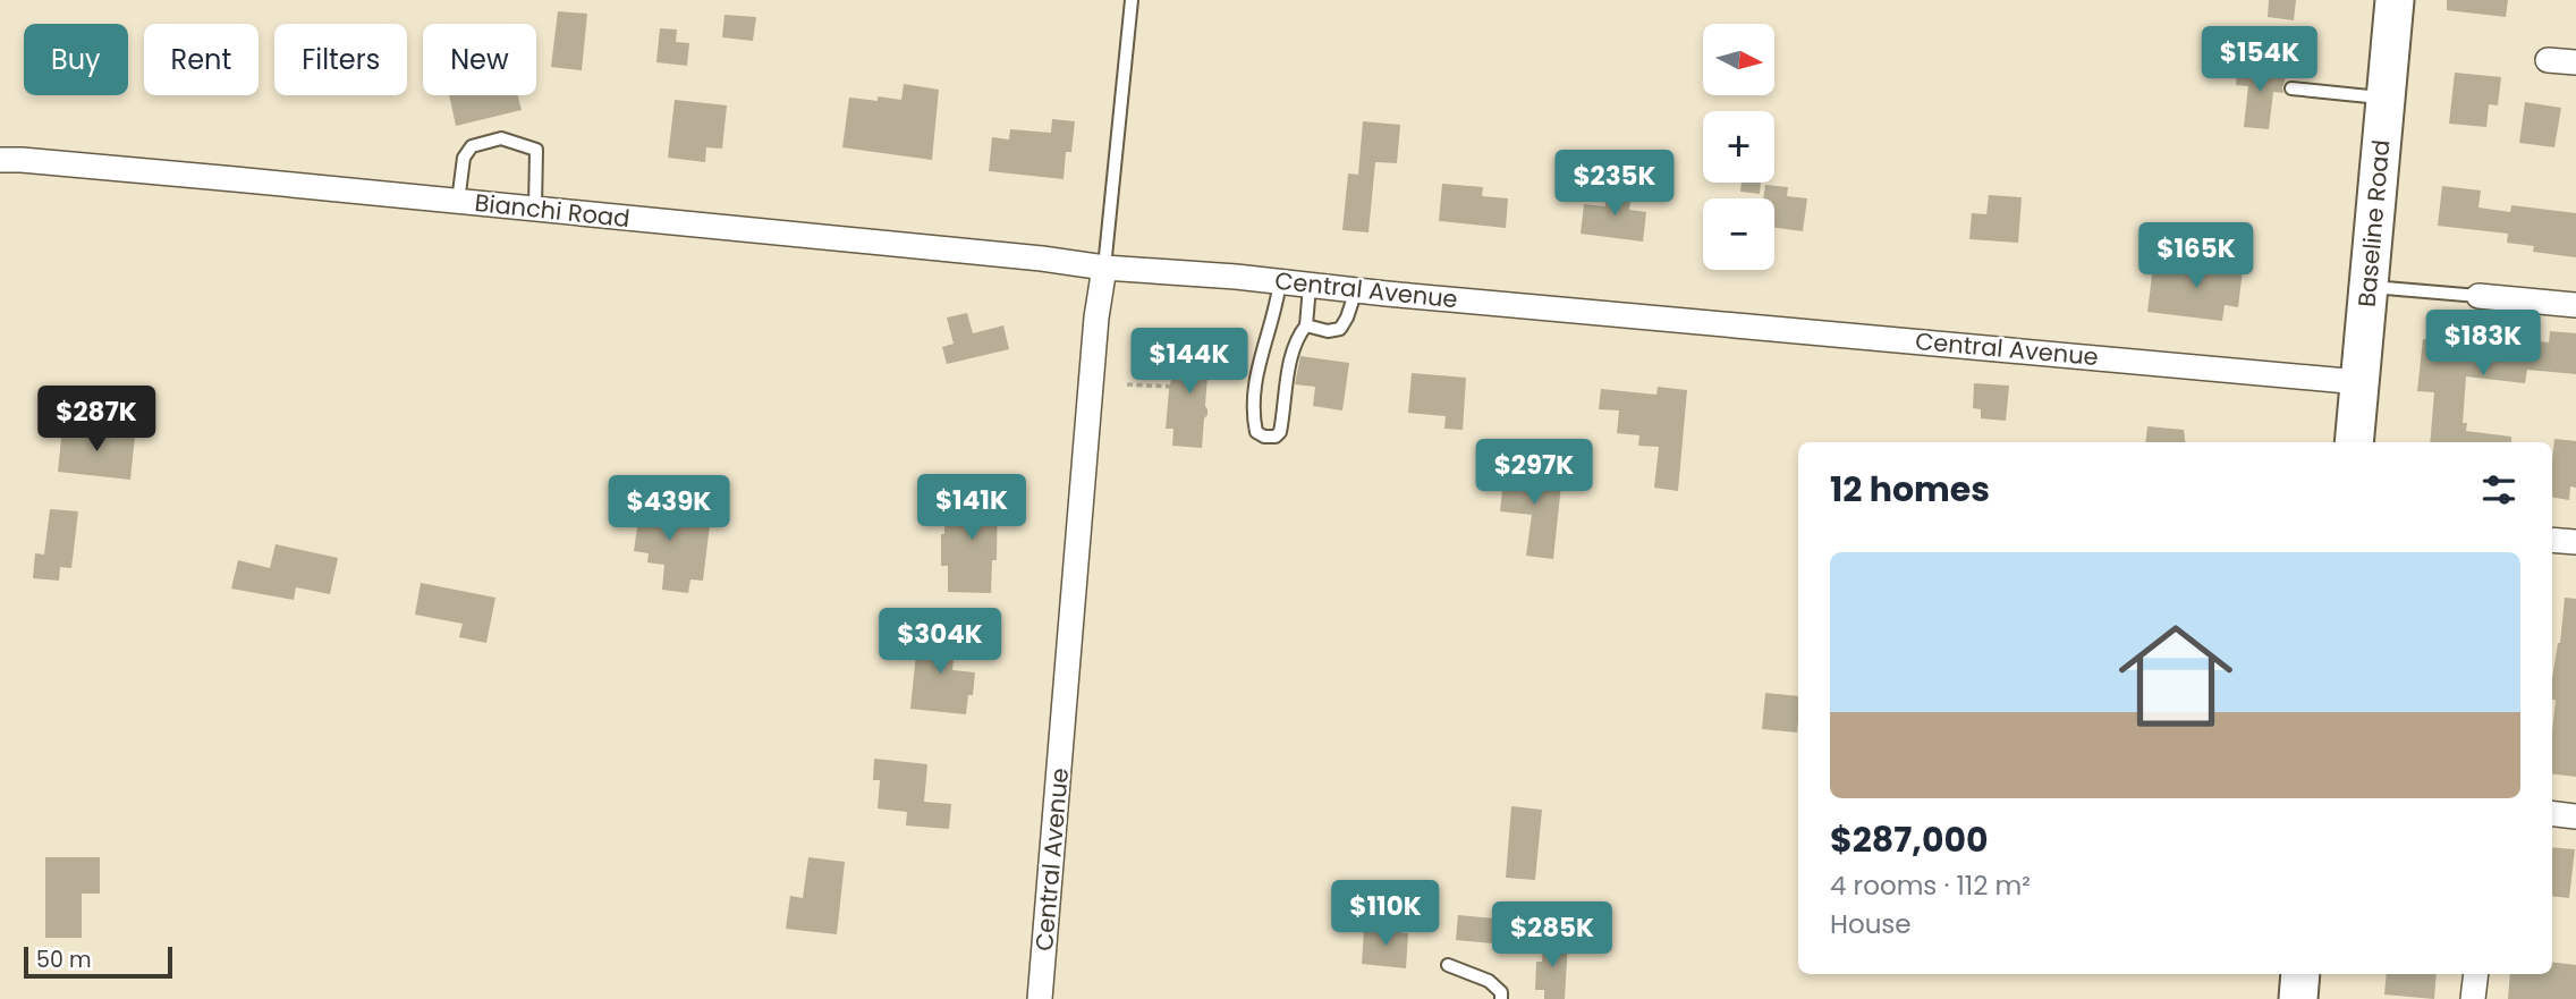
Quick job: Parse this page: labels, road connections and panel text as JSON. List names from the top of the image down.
{
  "streets": {
    "main road": ["Baseline Road"],
    "street": ["Bianchi Road", "Central Avenue"]
  },
  "crossings": [
    ["Bianchi Road", "Central Avenue"],
    ["Baseline Road", "Central Avenue"]
  ],
  "scale_bar": "50 m",
  "north": "right",
  "page": {
    "map_buttons": ["+", "−"],
    "chip": [
      "Buy",
      "Rent",
      "Filters",
      "New"
    ],
    "price": [
      "$154K",
      "$235K",
      "$165K",
      "$183K",
      "$144K",
      "$287K",
      "$297K",
      "$141K",
      "$439K",
      "$304K",
      "$110K",
      "$285K"
    ],
    "heading": "12 homes",
    "list": [
      {
        "name": "$287,000",
        "note": "4 rooms · 112 m² · House"
      }
    ],
    "scale": "50 m"
  }
}
